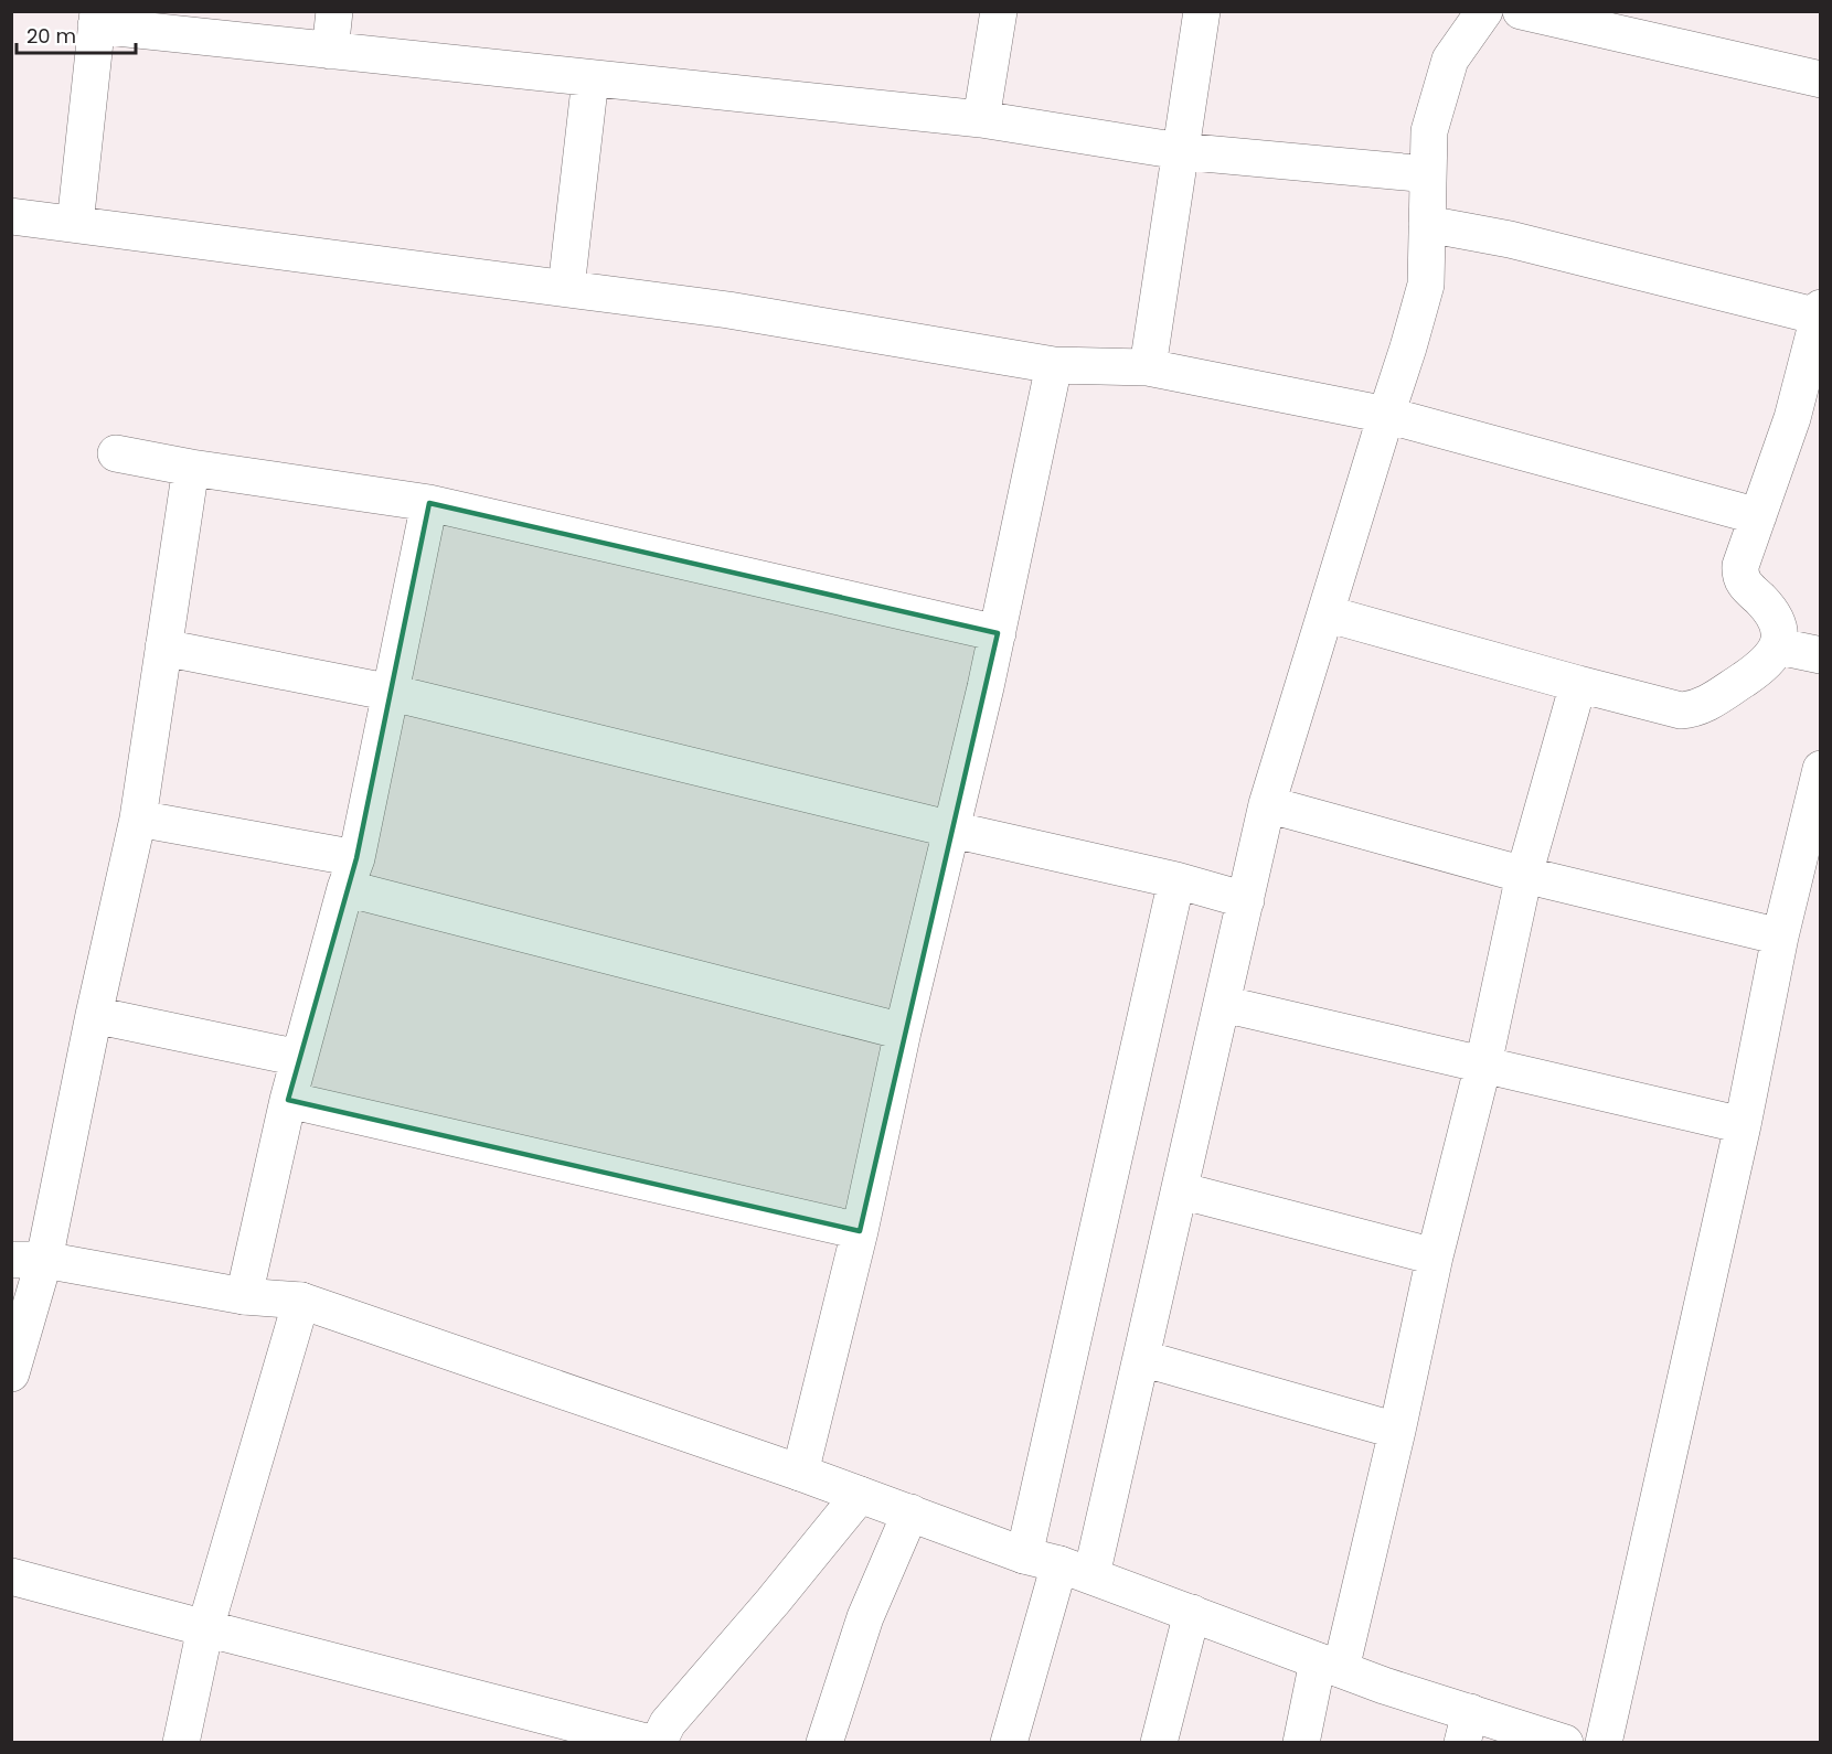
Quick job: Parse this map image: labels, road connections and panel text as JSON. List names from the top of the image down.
{
  "scale_bar": "20 m"
}
